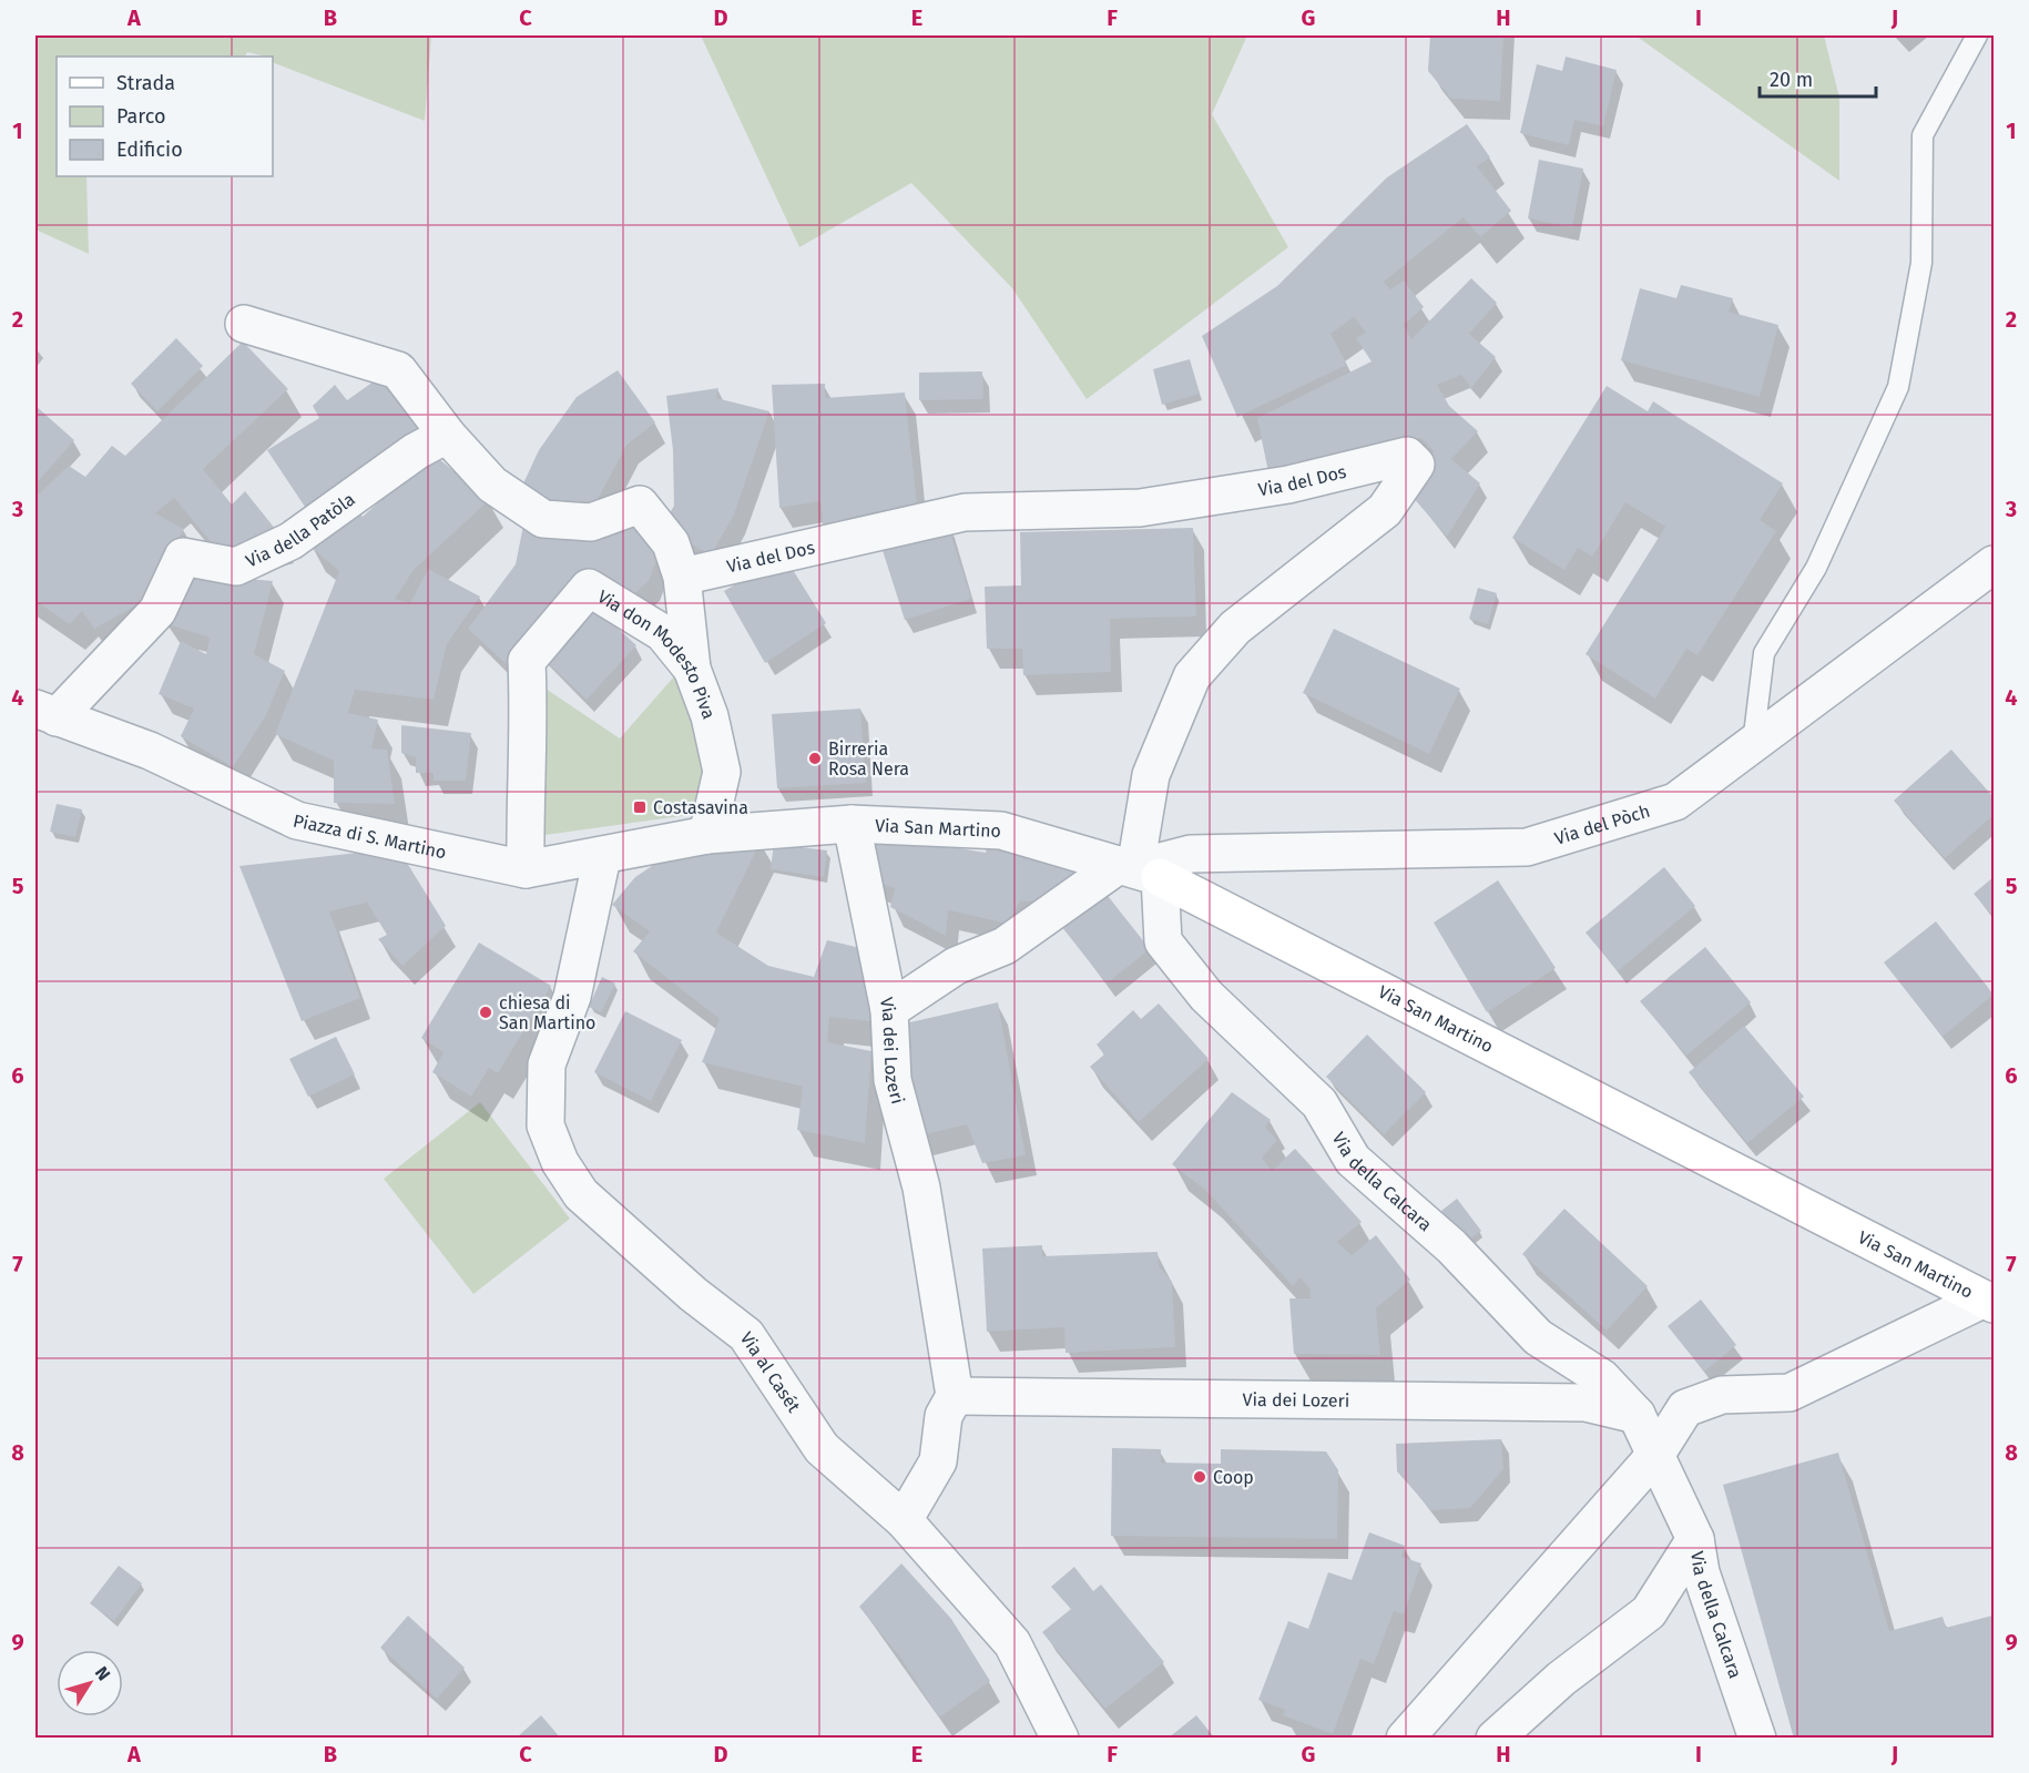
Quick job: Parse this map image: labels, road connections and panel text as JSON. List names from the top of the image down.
{
  "streets": {
    "street": [
      "Via del Dos",
      "Via della Patòla",
      "Via don Modesto Piva",
      "Via del Pòch",
      "Via San Martino",
      "Piazza di S. Martino",
      "Via dei Lozeri",
      "Via della Calcara",
      "Via al Casét"
    ]
  },
  "crossings": [
    ["Via del Dos", "Via del Pòch"],
    ["Via del Dos", "Via San Martino"],
    ["Via del Dos", "Via della Calcara"],
    ["Via della Patòla", "Piazza di S. Martino"],
    ["Via don Modesto Piva", "Piazza di S. Martino"],
    ["Via del Pòch", "Via San Martino"],
    ["Via del Pòch", "Via della Calcara"],
    ["Via San Martino", "Piazza di S. Martino"],
    ["Via San Martino", "Via dei Lozeri"],
    ["Via San Martino", "Via della Calcara"],
    ["Piazza di S. Martino", "Via dei Lozeri"],
    ["Piazza di S. Martino", "Via al Casét"],
    ["Via dei Lozeri", "Via della Calcara"]
  ],
  "places": {
    "other": ["Birreria Rosa Nera", "chiesa di San Martino", "Coop"],
    "transit": ["Costasavina"]
  },
  "legend": ["Strada", "Parco", "Edificio"],
  "scale_bar": "20 m",
  "north": "top right",
  "grid": {
    "columns": [
      "A",
      "B",
      "C",
      "D",
      "E",
      "F",
      "G",
      "H",
      "I",
      "J"
    ],
    "rows": [
      "1",
      "2",
      "3",
      "4",
      "5",
      "6",
      "7",
      "8",
      "9"
    ]
  }
}
